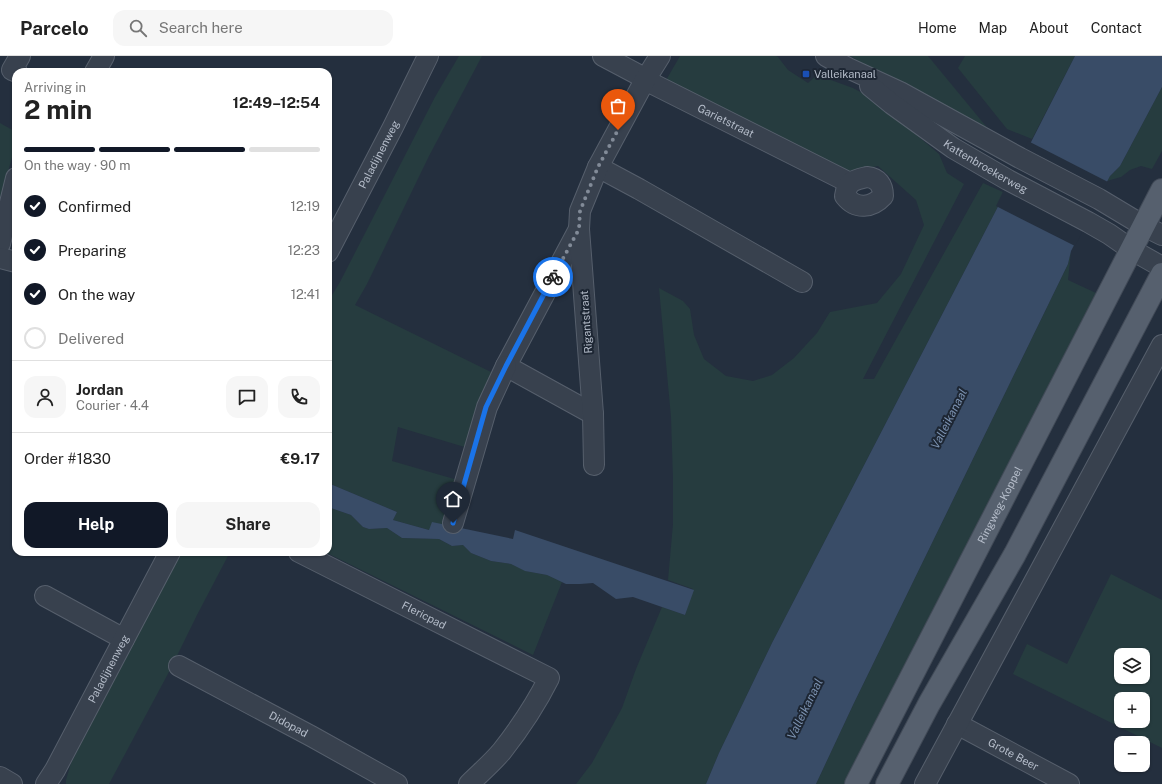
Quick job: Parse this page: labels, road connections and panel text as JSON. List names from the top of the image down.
{
  "streets": {
    "main road": ["Ringweg-Koppel"],
    "street": [
      "Garietstraat",
      "Paladijnenweg",
      "Kattenbroekerweg",
      "Rigantstraat",
      "Flericpad",
      "Didopad",
      "Grote Beer"
    ]
  },
  "crossings": [
    ["Garietstraat", "Rigantstraat"],
    ["Kattenbroekerweg", "Ringweg-Koppel"]
  ],
  "water": ["Valleikanaal"],
  "places": {
    "transit": ["Valleikanaal"]
  },
  "page": {
    "header": "Parcelo",
    "search": "Search here",
    "nav": [
      "Home",
      "Map",
      "About",
      "Contact"
    ],
    "heading": ["2 min", "Arriving in", "12:49–12:54"],
    "panel": [
      "Jordan",
      "Courier · 4.4",
      "Order #1830",
      "€9.17"
    ],
    "bar": "On the way · 90 m",
    "list": [
      ["Confirmed", "12:19"],
      ["Preparing", "12:23"],
      ["On the way", "12:41"],
      "Delivered"
    ],
    "buttons": ["Help", "Share"],
    "map_buttons": ["+", "−"]
  }
}
